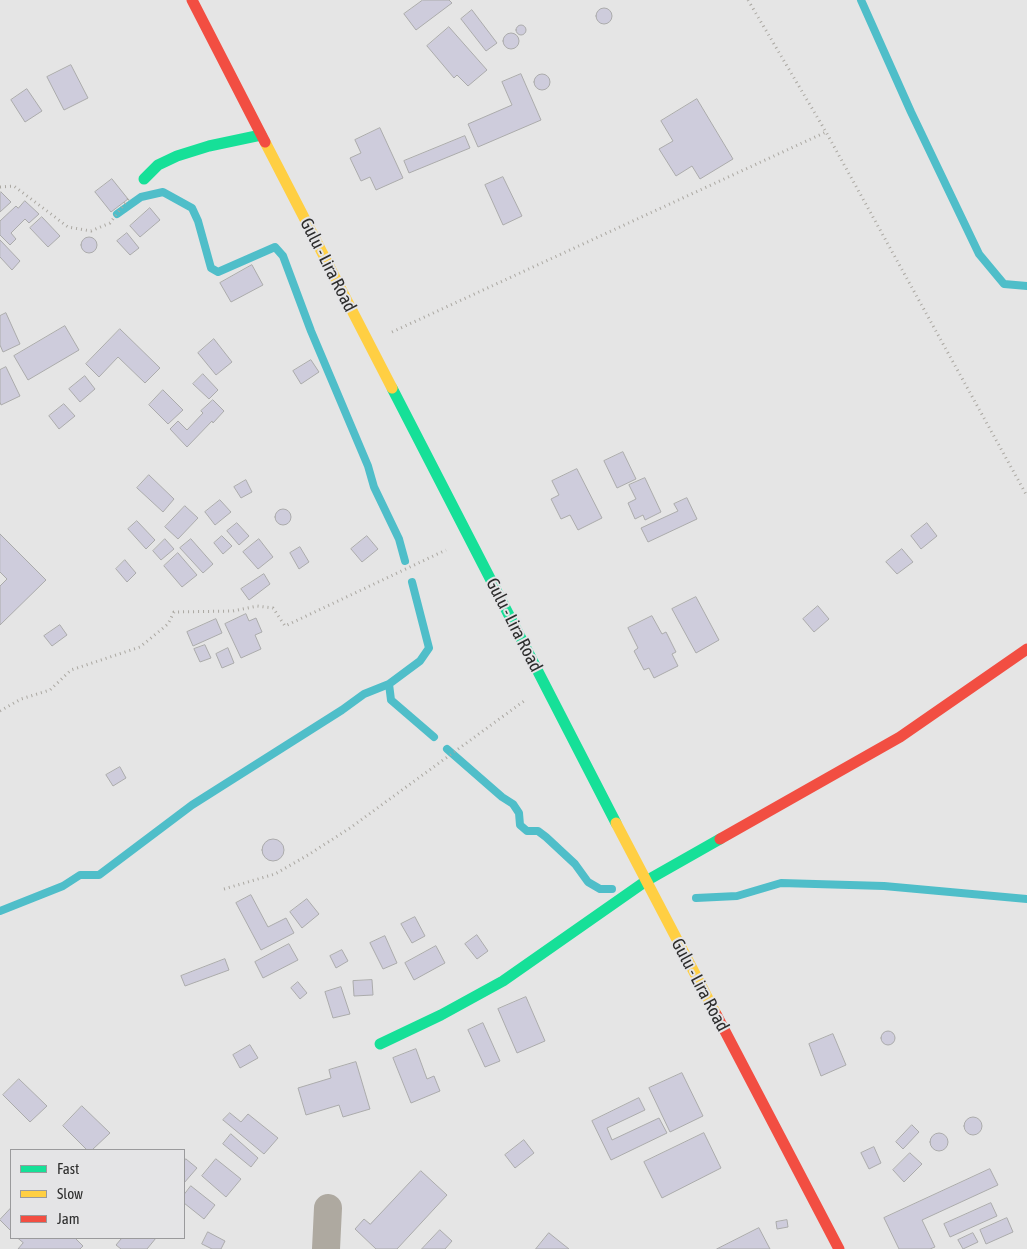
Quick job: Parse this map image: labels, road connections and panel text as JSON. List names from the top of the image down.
{
  "streets": {
    "main road": ["Gulu - Lira Road"]
  },
  "legend": ["Fast", "Slow", "Jam"]
}
